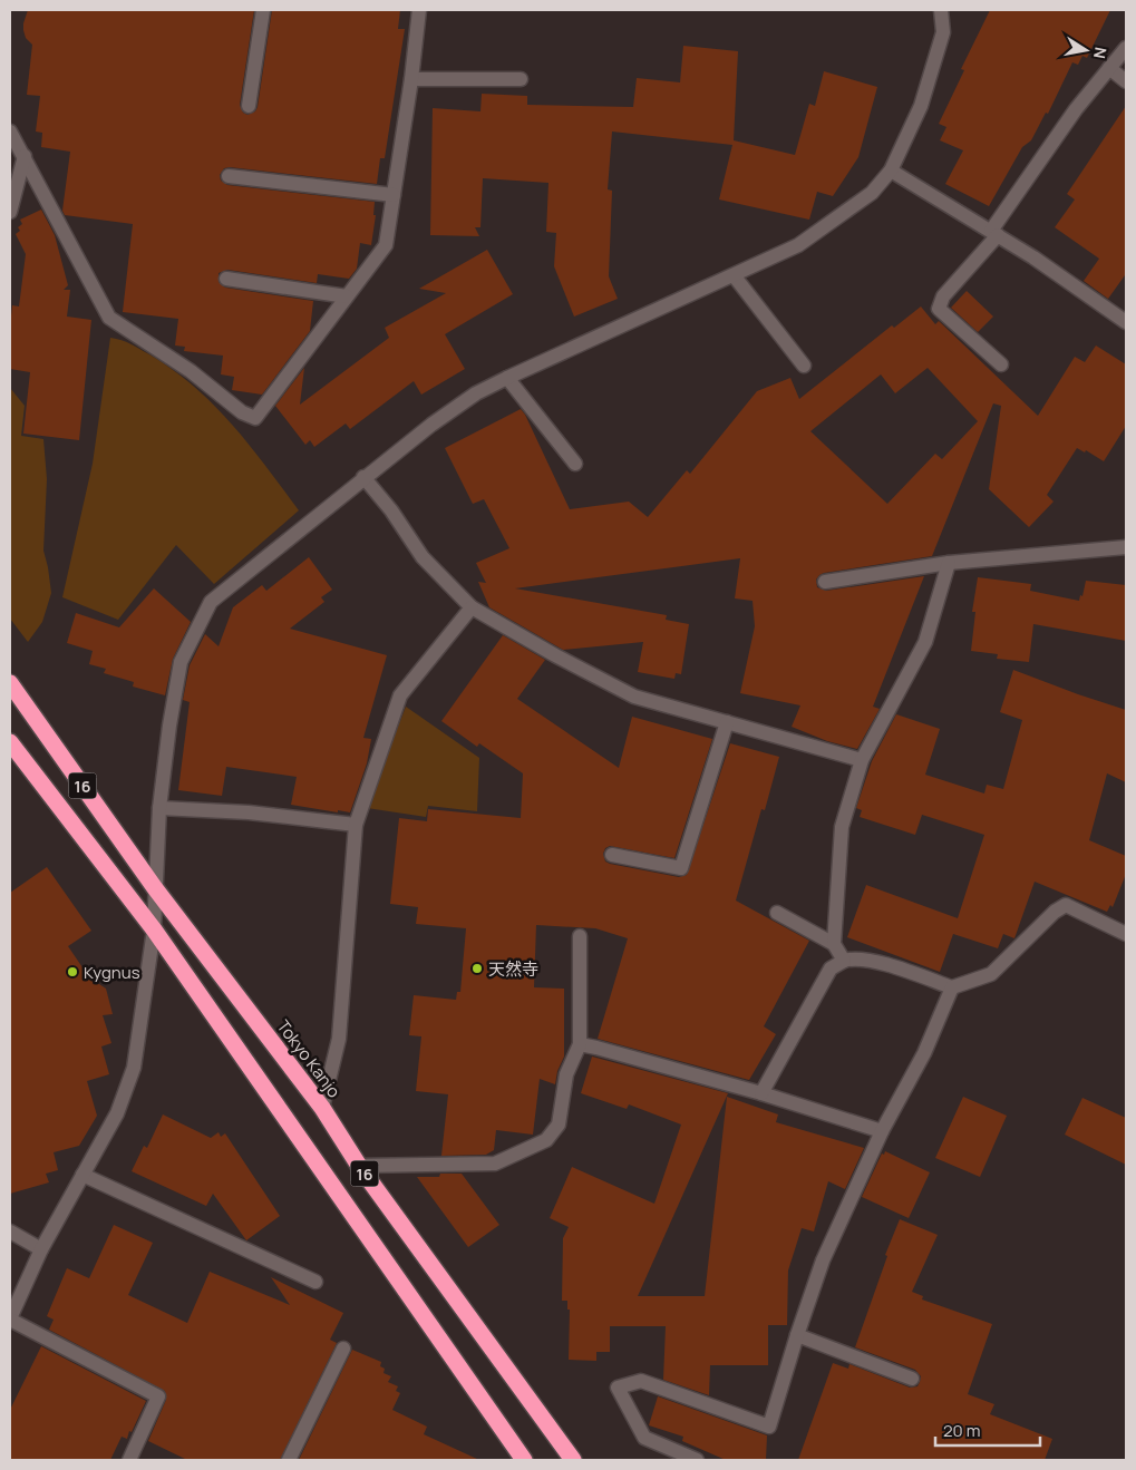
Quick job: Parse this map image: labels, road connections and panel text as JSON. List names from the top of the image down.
{
  "streets": {
    "highway": ["16", "Tokyo Kanjo"]
  },
  "places": ["天然寺", "Kygnus"],
  "scale_bar": "20 m",
  "north": "right"
}
